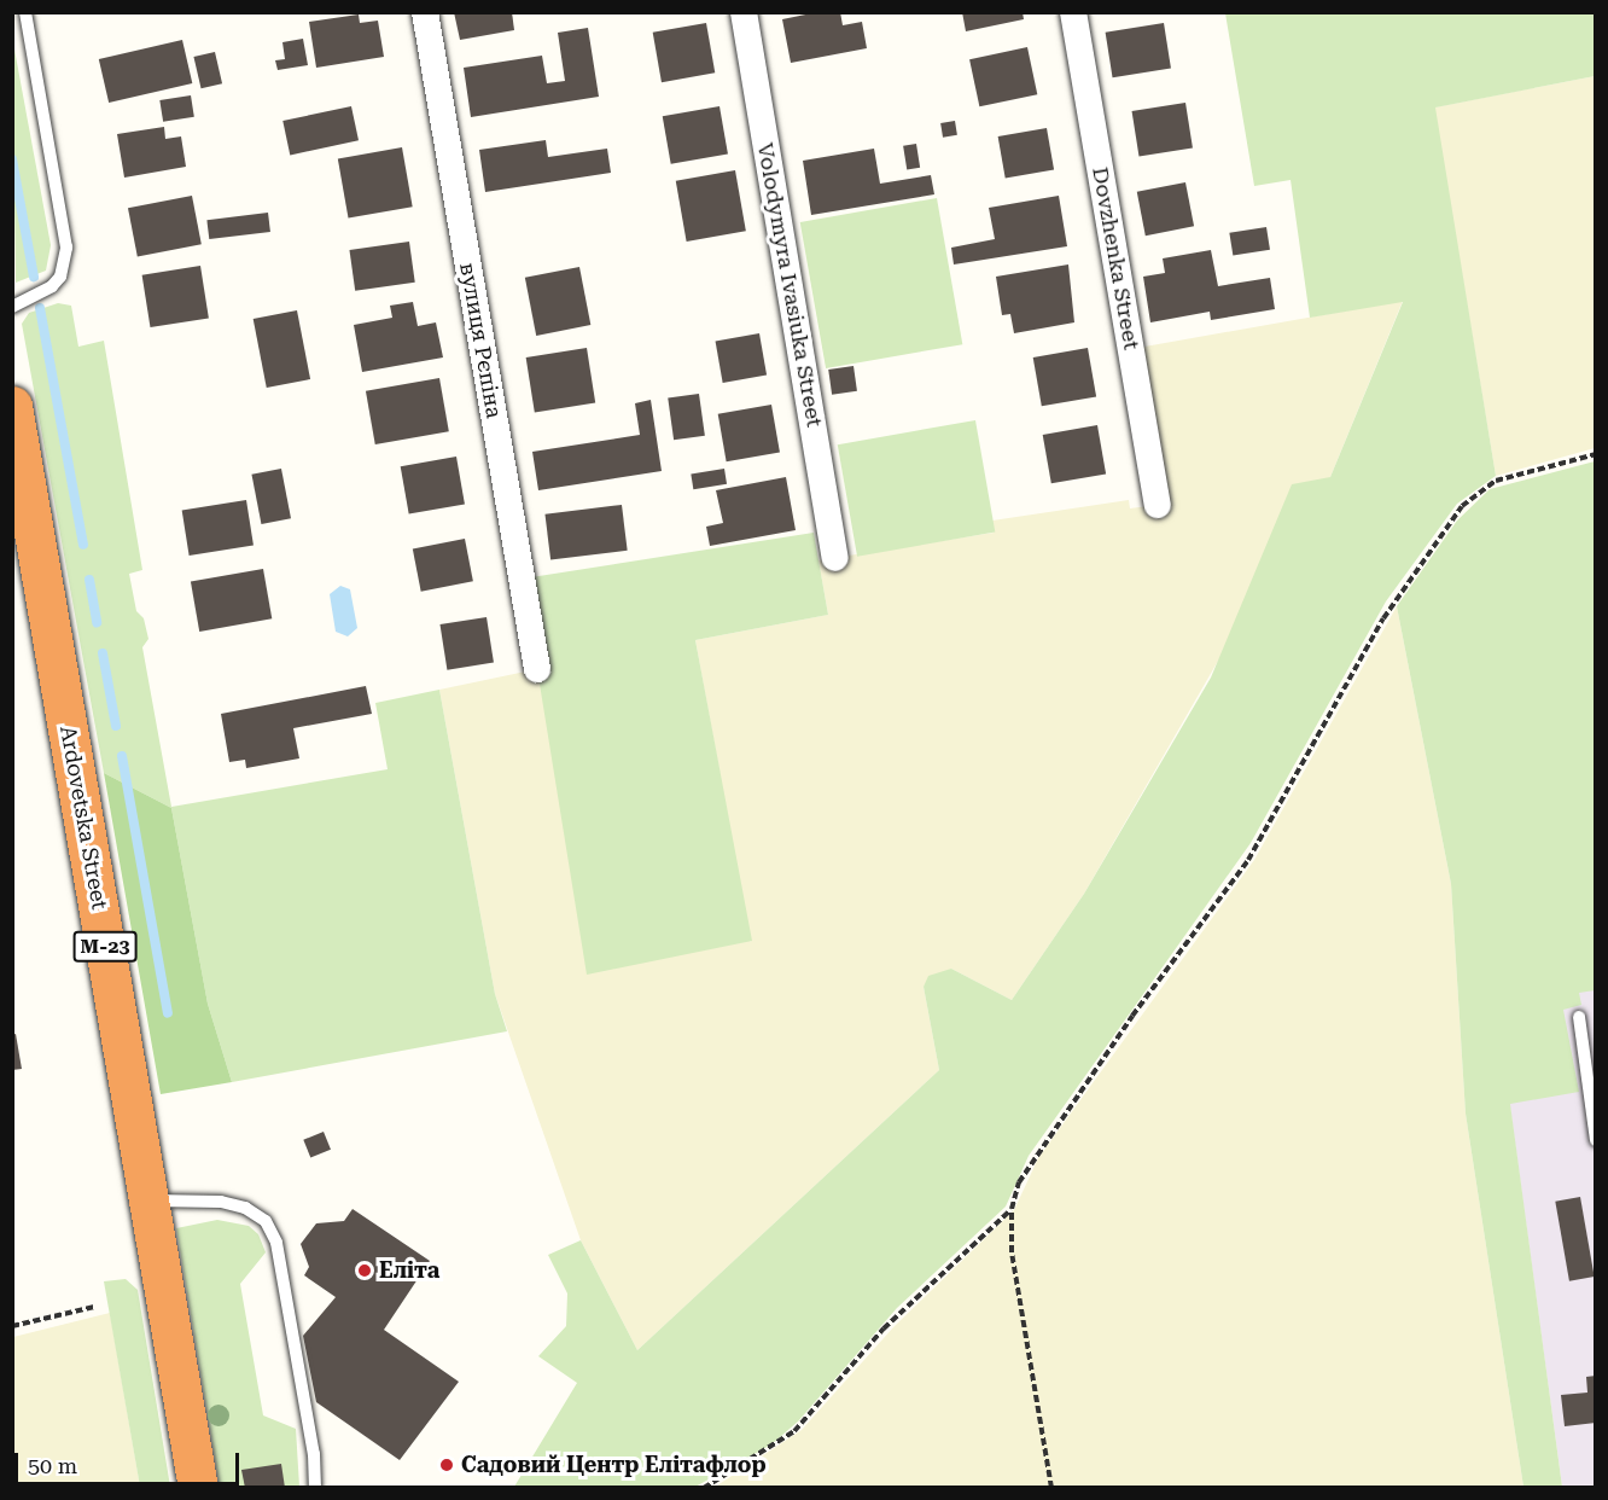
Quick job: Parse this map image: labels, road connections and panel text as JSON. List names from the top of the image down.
{
  "streets": {
    "highway": ["Ardovetska Street", "М-23"],
    "street": ["Dovzhenka Street", "Volodymyra Ivasiuka Street", "вулиця Рєпіна"]
  },
  "places": ["Еліта", "Садовий Центр Елітафлор"],
  "scale_bar": "50 m"
}
